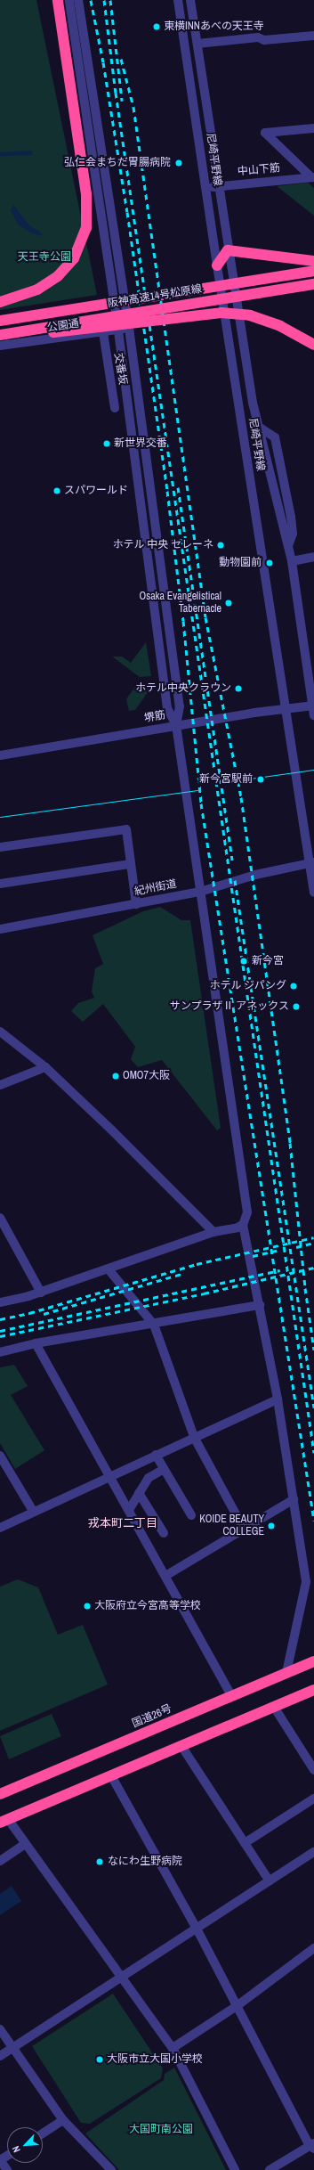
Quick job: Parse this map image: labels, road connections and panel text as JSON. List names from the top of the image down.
{
  "streets": {
    "highway": ["阪神高速14号松原線", "国道26号"],
    "street": [
      "尼崎平野線",
      "中山下筋",
      "公園通",
      "交番坂",
      "堺筋",
      "紀州街道"
    ]
  },
  "crossings": [
    ["尼崎平野線", "中山下筋"],
    ["尼崎平野線", "堺筋"],
    ["尼崎平野線", "紀州街道"],
    ["公園通", "交番坂"]
  ],
  "districts": ["戎本町二丁目"],
  "parks": ["天王寺公園", "大国町南公園"],
  "places": [
    "東横INNあべの天王寺",
    "弘仁会まちだ胃腸病院",
    "新世界交番",
    "スパワールド",
    "ホテル 中央 セレーネ",
    "動物園前",
    "Osaka Evangelistical Tabernacle",
    "ホテル中央クラウン",
    "新今宮駅前",
    "新今宮",
    "ホテル ジパング",
    "サンプラザⅡ アネックス",
    "OMO7大阪",
    "KOIDE BEAUTY COLLEGE",
    "大阪府立今宮高等学校",
    "なにわ生野病院",
    "大阪市立大国小学校"
  ],
  "north": "bottom left"
}
